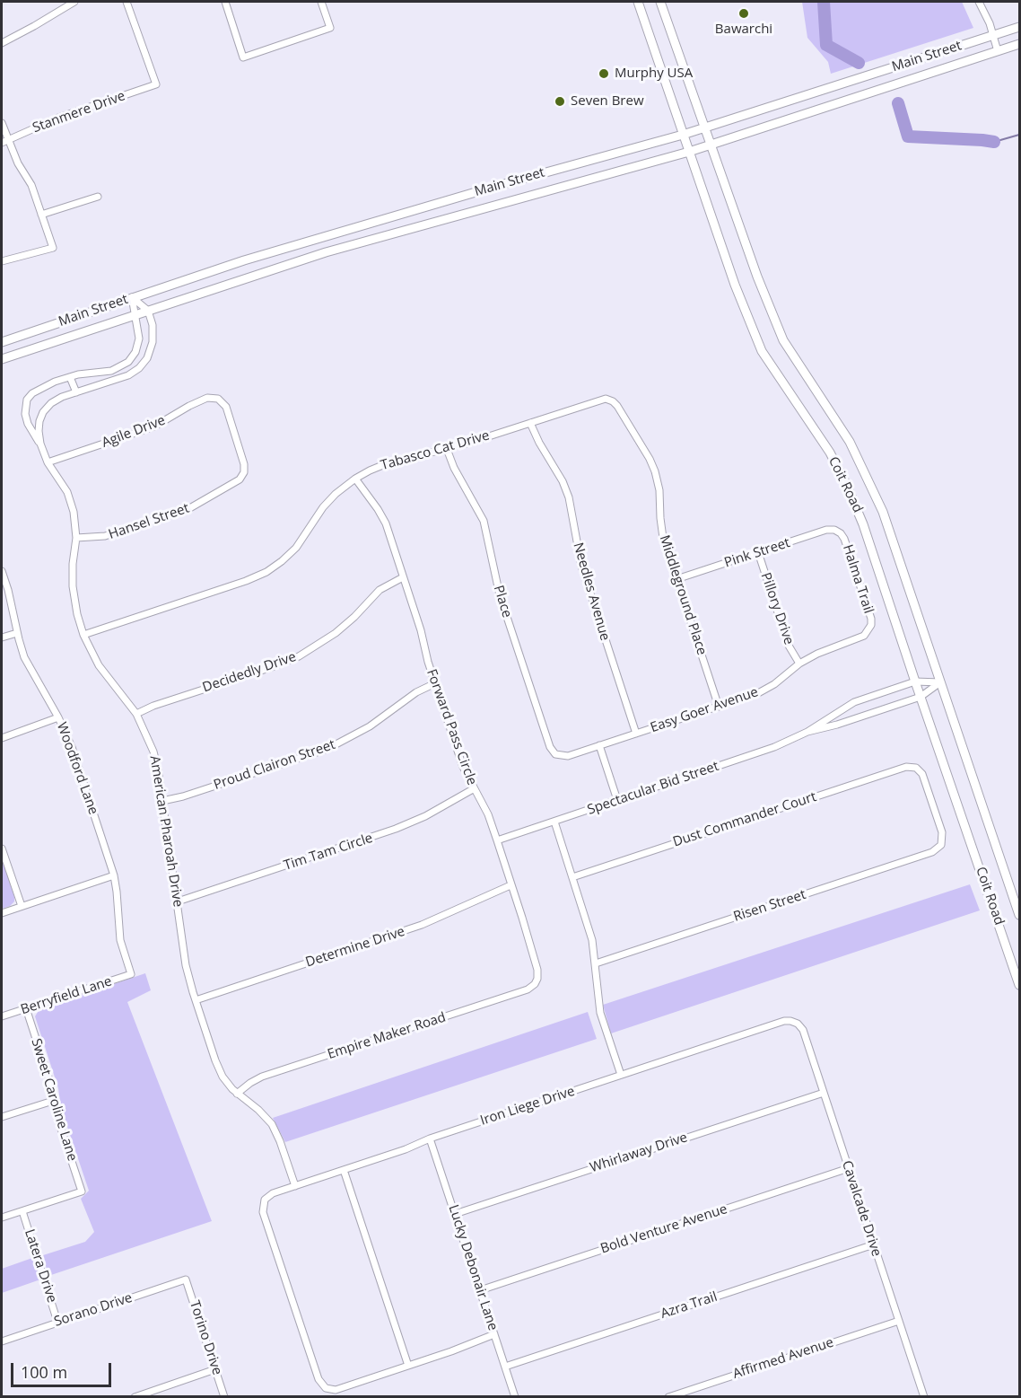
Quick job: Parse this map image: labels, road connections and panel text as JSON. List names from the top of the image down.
{
  "streets": {
    "main road": ["Main Street", "Coit Road"],
    "street": [
      "Stanmere Drive",
      "Agile Drive",
      "Tabasco Cat Drive",
      "Hansel Street",
      "Pink Street",
      "Halma Trail",
      "Needles Avenue",
      "Middleground Place",
      "Place",
      "Pillory Drive",
      "Decidedly Drive",
      "Easy Goer Avenue",
      "Forward Pass Circle",
      "Proud Clairon Street",
      "Woodford Lane",
      "Spectacular Bid Street",
      "Dust Commander Court",
      "American Pharoah Drive",
      "Tim Tam Circle",
      "Risen Street",
      "Determine Drive",
      "Berryfield Lane",
      "Empire Maker Road",
      "Sweet Caroline Lane",
      "Iron Liege Drive",
      "Whirlaway Drive",
      "Cavalcade Drive",
      "Bold Venture Avenue",
      "Latera Drive",
      "Lucky Debonair Lane",
      "Azra Trail",
      "Sorano Drive",
      "Torino Drive",
      "Affirmed Avenue"
    ]
  },
  "crossings": [
    ["Main Street", "Coit Road"],
    ["Main Street", "American Pharoah Drive"],
    ["Agile Drive", "Hansel Street"],
    ["Agile Drive", "American Pharoah Drive"],
    ["Tabasco Cat Drive", "Needles Avenue"],
    ["Tabasco Cat Drive", "Middleground Place"],
    ["Tabasco Cat Drive", "Place"],
    ["Tabasco Cat Drive", "Forward Pass Circle"],
    ["Tabasco Cat Drive", "American Pharoah Drive"],
    ["Coit Road", "Spectacular Bid Street"],
    ["Hansel Street", "American Pharoah Drive"],
    ["Pink Street", "Halma Trail"],
    ["Pink Street", "Middleground Place"],
    ["Pink Street", "Pillory Drive"],
    ["Halma Trail", "Easy Goer Avenue"],
    ["Needles Avenue", "Easy Goer Avenue"],
    ["Middleground Place", "Easy Goer Avenue"],
    ["Place", "Easy Goer Avenue"],
    ["Pillory Drive", "Easy Goer Avenue"],
    ["Decidedly Drive", "Forward Pass Circle"],
    ["Decidedly Drive", "American Pharoah Drive"],
    ["Forward Pass Circle", "Proud Clairon Street"],
    ["Forward Pass Circle", "Spectacular Bid Street"],
    ["Forward Pass Circle", "Tim Tam Circle"],
    ["Forward Pass Circle", "Determine Drive"],
    ["Forward Pass Circle", "Empire Maker Road"],
    ["Proud Clairon Street", "American Pharoah Drive"],
    ["Woodford Lane", "Berryfield Lane"],
    ["Dust Commander Court", "Risen Street"],
    ["American Pharoah Drive", "Tim Tam Circle"],
    ["American Pharoah Drive", "Determine Drive"],
    ["American Pharoah Drive", "Empire Maker Road"],
    ["American Pharoah Drive", "Iron Liege Drive"],
    ["Berryfield Lane", "Sweet Caroline Lane"],
    ["Sweet Caroline Lane", "Latera Drive"],
    ["Iron Liege Drive", "Cavalcade Drive"],
    ["Iron Liege Drive", "Lucky Debonair Lane"],
    ["Whirlaway Drive", "Cavalcade Drive"],
    ["Whirlaway Drive", "Lucky Debonair Lane"],
    ["Cavalcade Drive", "Bold Venture Avenue"],
    ["Cavalcade Drive", "Azra Trail"],
    ["Cavalcade Drive", "Affirmed Avenue"],
    ["Bold Venture Avenue", "Lucky Debonair Lane"],
    ["Latera Drive", "Sorano Drive"],
    ["Lucky Debonair Lane", "Azra Trail"],
    ["Sorano Drive", "Torino Drive"]
  ],
  "places": ["Bawarchi", "Murphy USA", "Seven Brew"],
  "scale_bar": "100 m"
}
